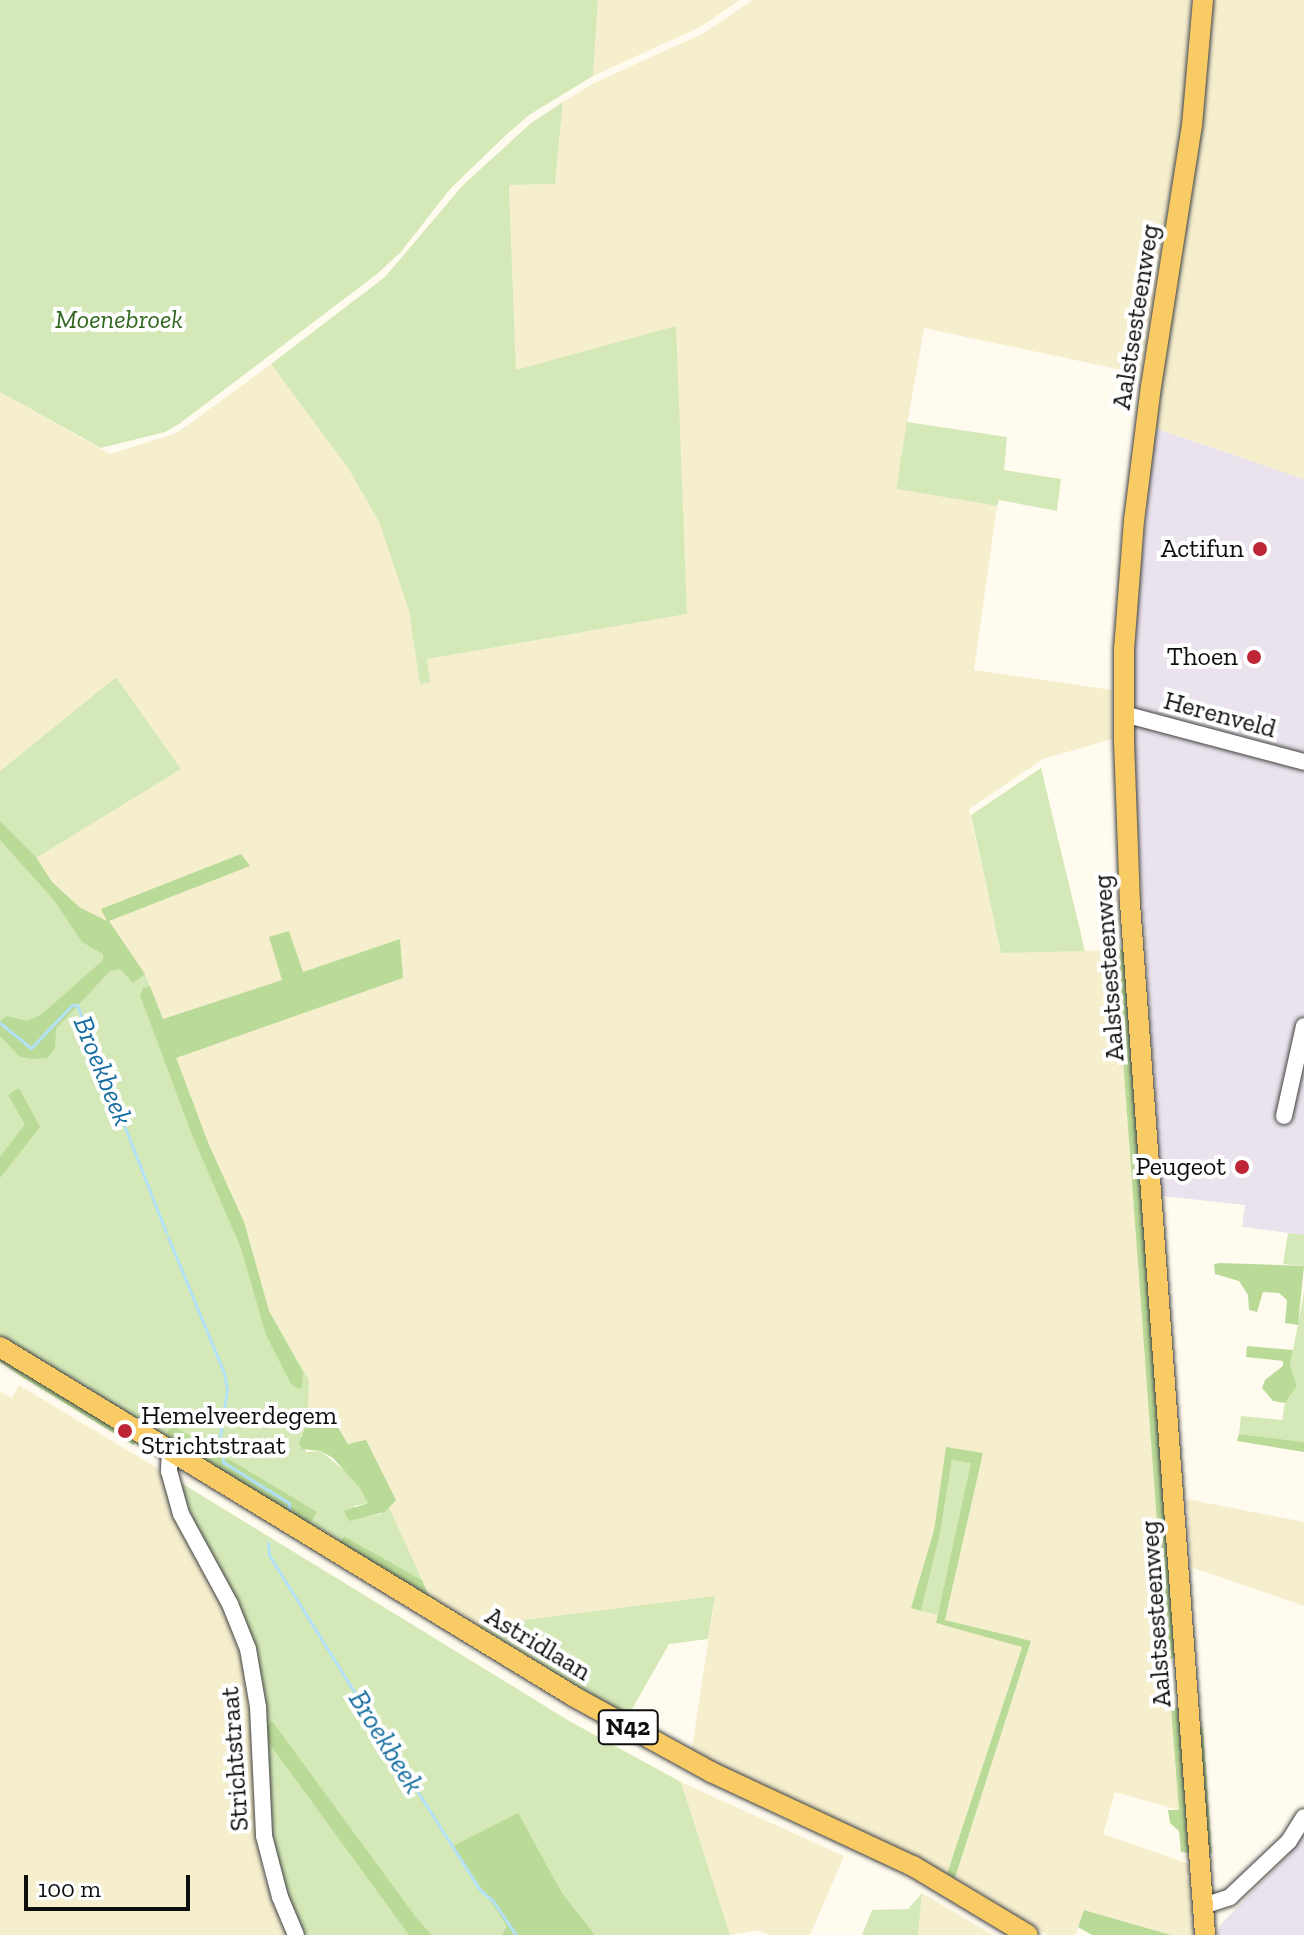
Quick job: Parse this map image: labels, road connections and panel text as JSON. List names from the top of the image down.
{
  "streets": {
    "main road": ["Aalstsesteenweg", "Astridlaan", "N42"],
    "street": ["Herenveld", "Strichtstraat"]
  },
  "crossings": [
    ["Aalstsesteenweg", "Herenveld"],
    ["Astridlaan", "N42"],
    ["Astridlaan", "Strichtstraat"],
    ["N42", "Strichtstraat"]
  ],
  "water": ["Broekbeek"],
  "parks": ["Moenebroek"],
  "places": [
    "Actifun",
    "Thoen",
    "Peugeot",
    "Hemelveerdegem Strichtstraat"
  ],
  "scale_bar": "100 m"
}
